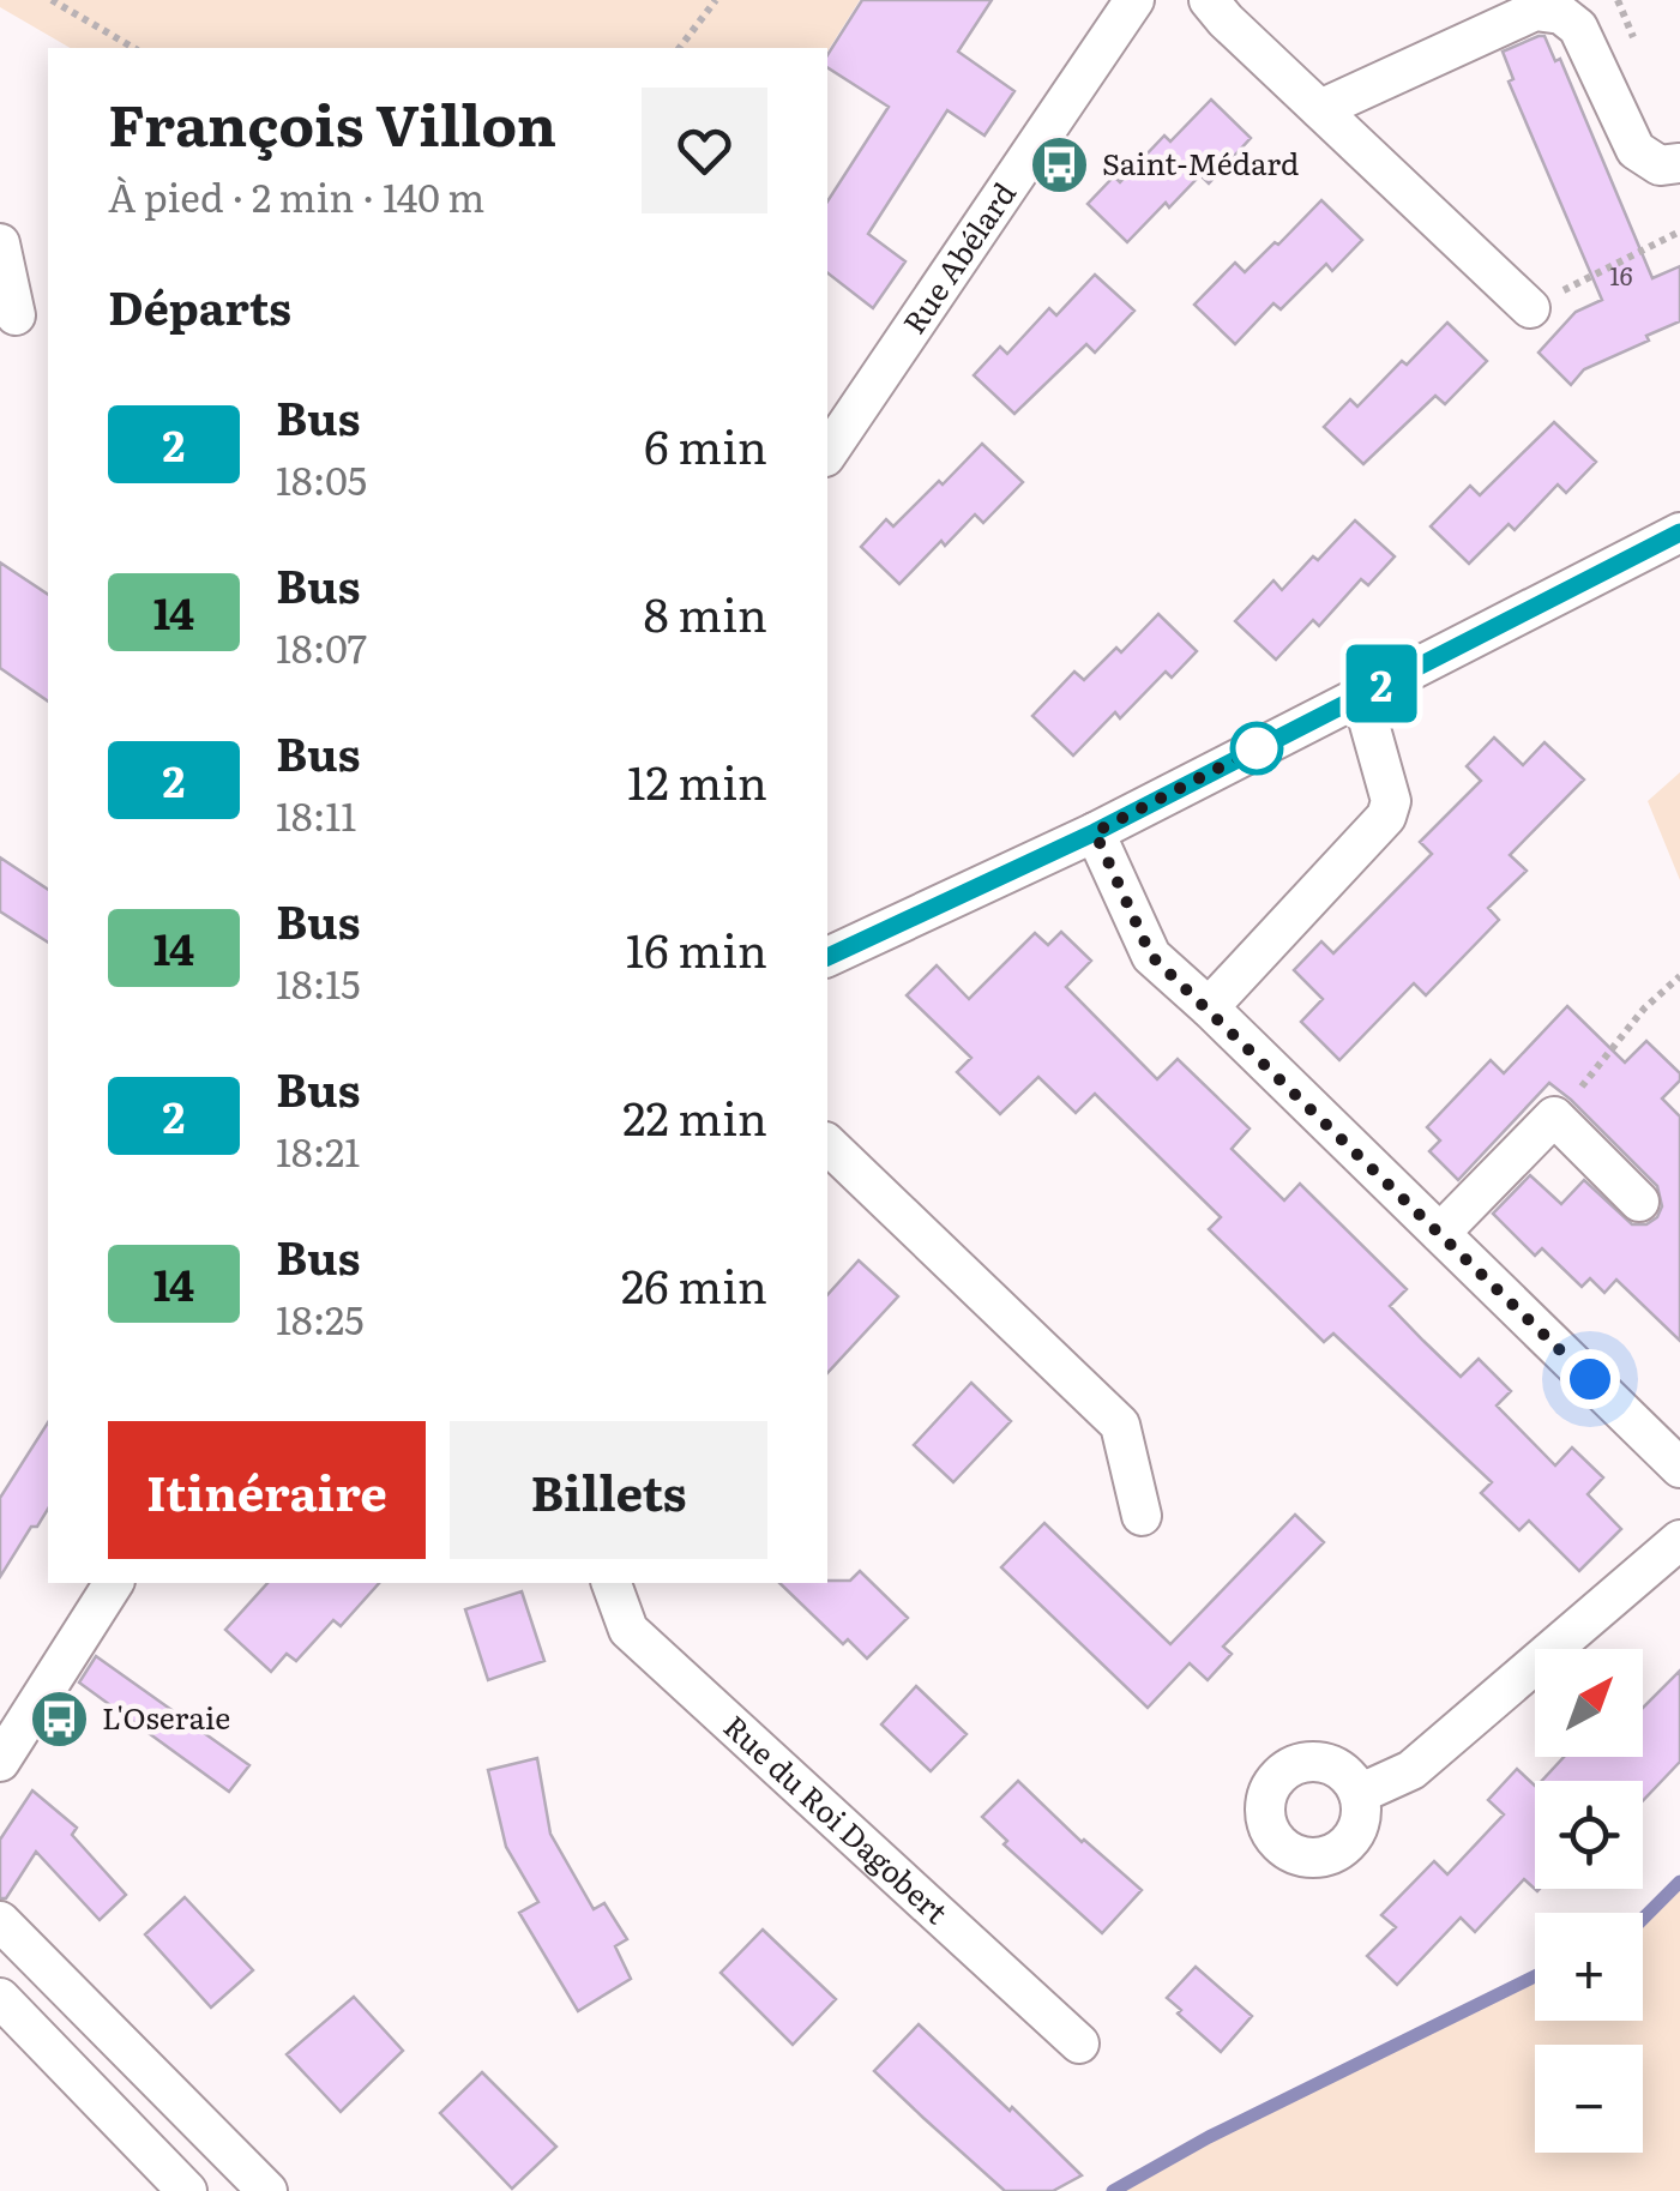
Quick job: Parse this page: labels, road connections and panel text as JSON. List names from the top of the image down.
{
  "streets": {
    "street": ["Rue Abélard", "Rue du Roi Dagobert"]
  },
  "places": {
    "bus stop": ["Saint-Médard", "L'Oseraie"]
  },
  "lines": ["bus line 2"],
  "house_numbers": ["16"],
  "north": "top right",
  "page": {
    "on_map": "2",
    "heading": [
      ["François Villon", "À pied · 2 min · 140 m"],
      "Départs"
    ],
    "list": [
      {
        "mark": "2",
        "name": "Bus",
        "note": "18:05",
        "value": "6 min"
      },
      {
        "mark": "14",
        "name": "Bus",
        "note": "18:07",
        "value": "8 min"
      },
      {
        "mark": "2",
        "name": "Bus",
        "note": "18:11",
        "value": "12 min"
      },
      {
        "mark": "14",
        "name": "Bus",
        "note": "18:15",
        "value": "16 min"
      },
      {
        "mark": "2",
        "name": "Bus",
        "note": "18:21",
        "value": "22 min"
      },
      {
        "mark": "14",
        "name": "Bus",
        "note": "18:25",
        "value": "26 min"
      }
    ],
    "buttons": ["Itinéraire", "Billets"],
    "map_buttons": ["+", "−"]
  }
}
